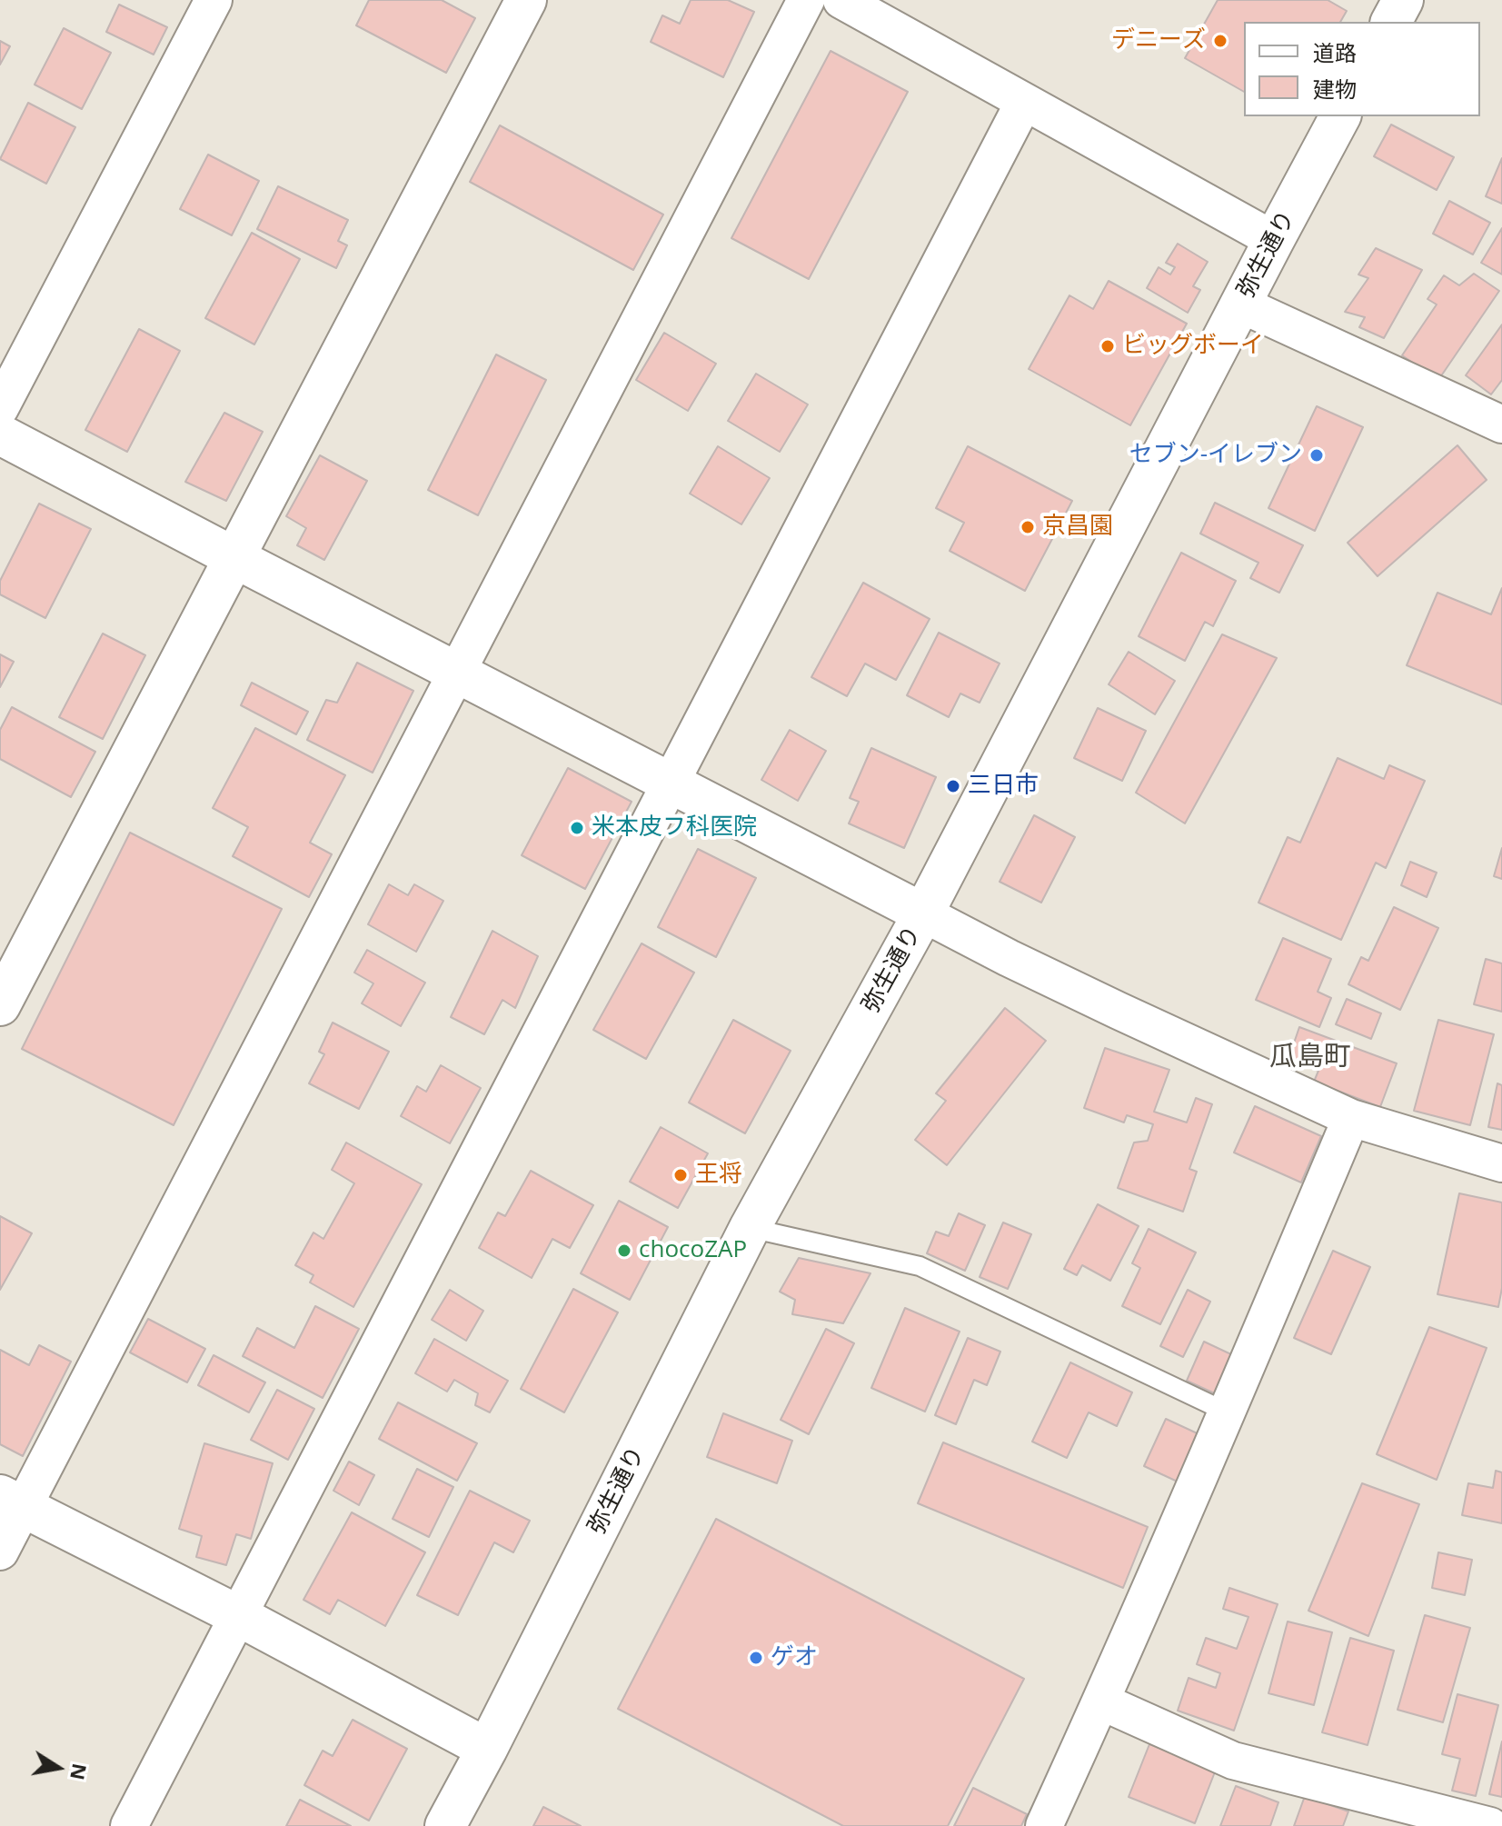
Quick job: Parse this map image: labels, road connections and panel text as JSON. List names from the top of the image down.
{
  "streets": {
    "street": ["弥生通り"]
  },
  "districts": ["瓜島町"],
  "places": [
    "デニーズ",
    "ビッグボーイ",
    "セブン-イレブン",
    "京昌園",
    "三日市",
    "米本皮フ科医院",
    "王将",
    "chocoZAP",
    "ゲオ"
  ],
  "legend": ["道路", "建物"],
  "north": "right"
}
